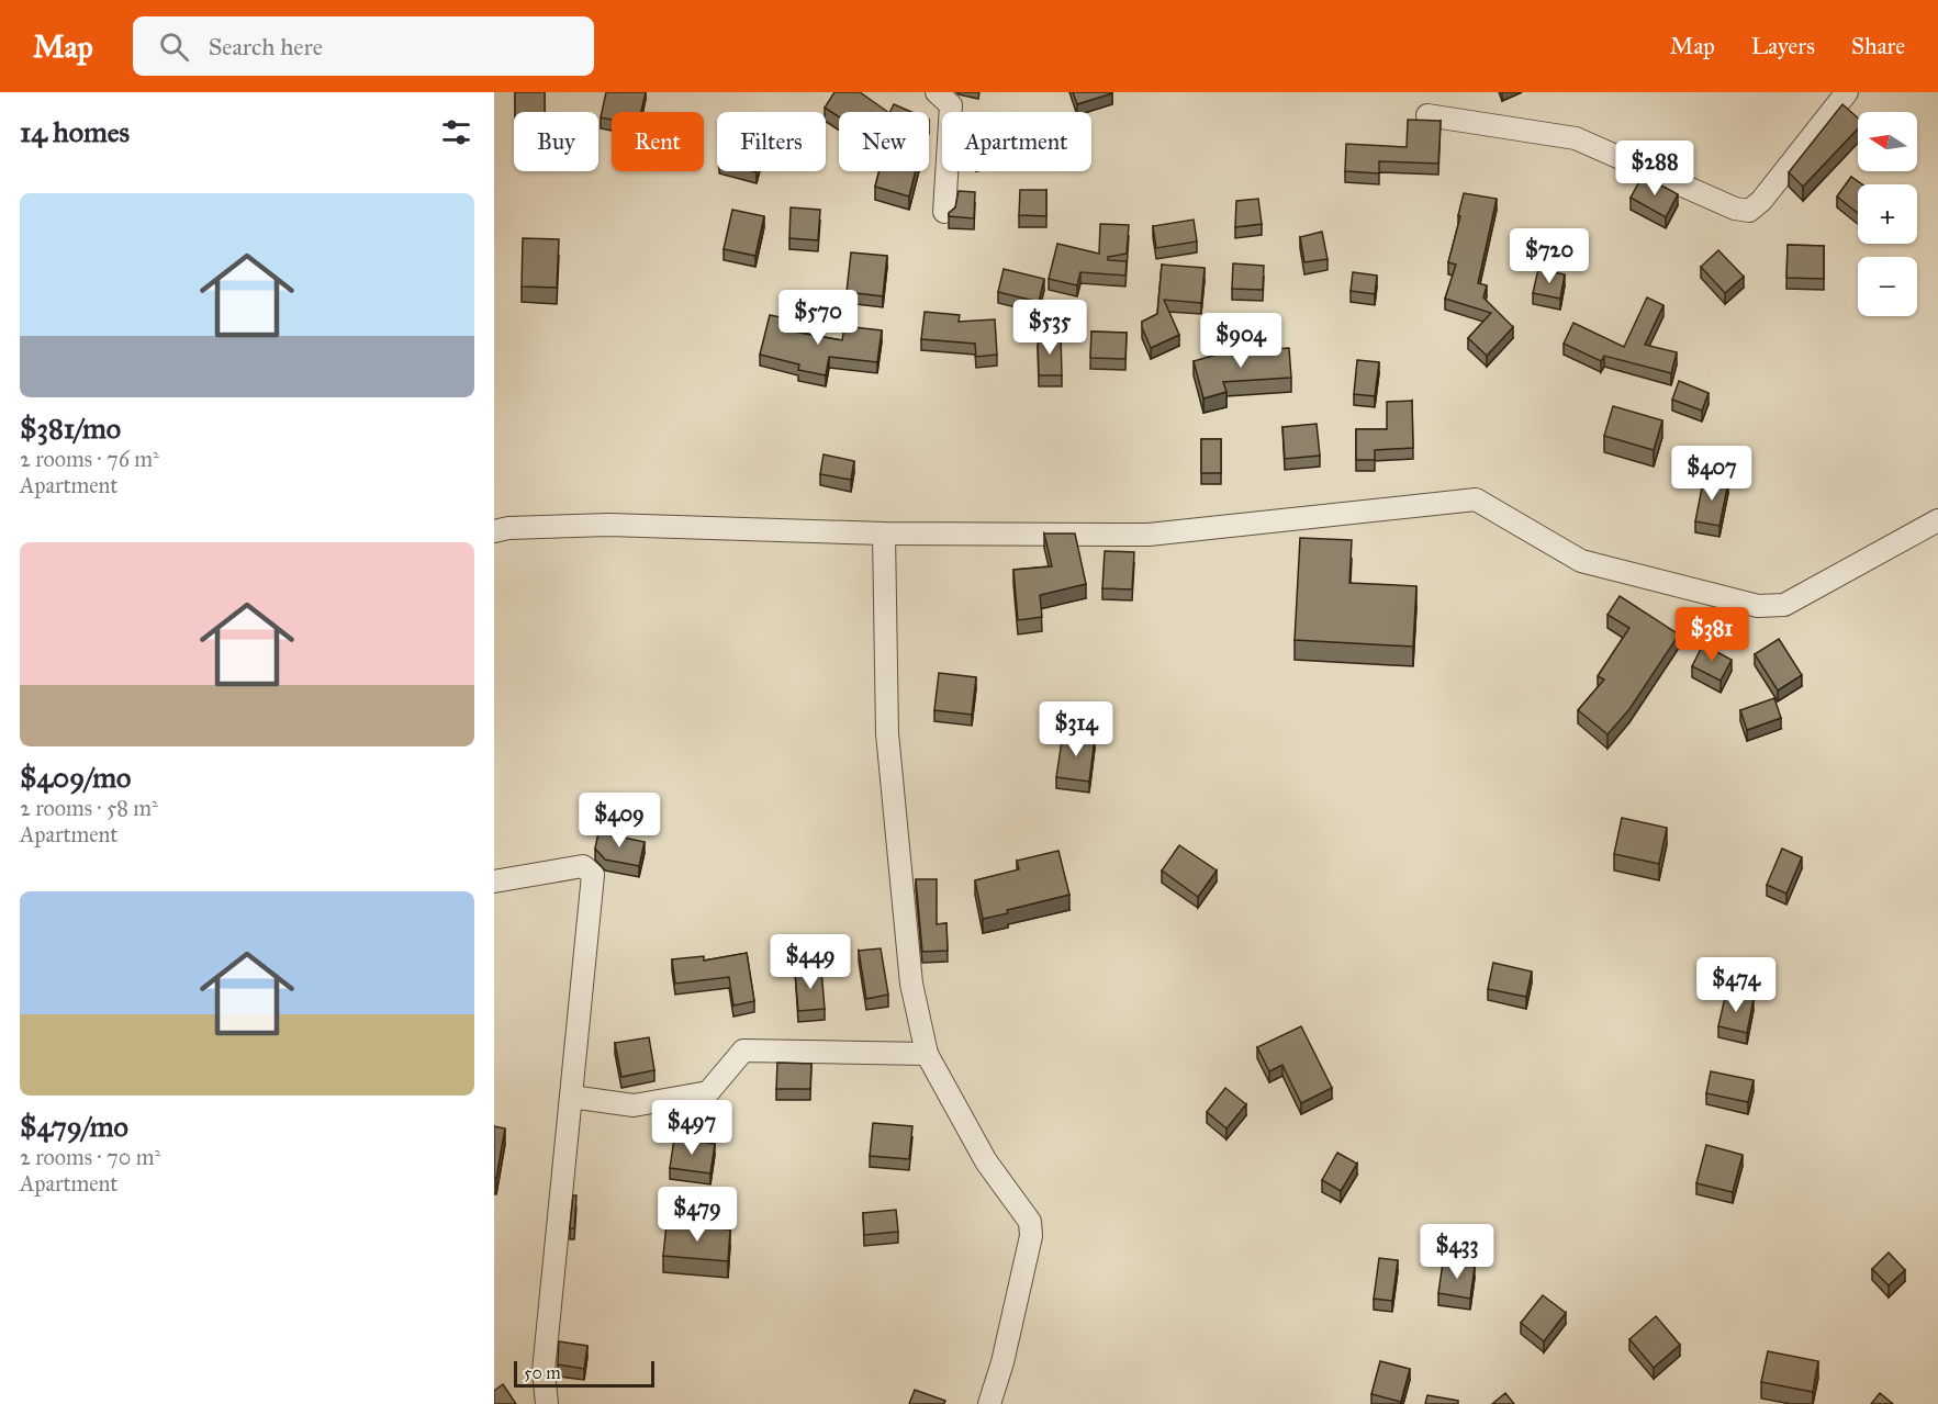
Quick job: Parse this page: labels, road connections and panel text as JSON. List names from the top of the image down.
{
  "scale_bar": "50 m",
  "north": "left",
  "page": {
    "header": "Map",
    "search": "Search here",
    "nav": ["Map", "Layers", "Share"],
    "heading": "14 homes",
    "map_buttons": ["+", "−"],
    "chip": [
      "Buy",
      "Rent",
      "Filters",
      "New",
      "Apartment"
    ],
    "price": [
      "$288",
      "$720",
      "$570",
      "$535",
      "$904",
      "$407",
      "$381",
      "$314",
      "$409",
      "$449",
      "$474",
      "$497",
      "$479",
      "$433"
    ],
    "list": [
      {
        "name": "$381/mo",
        "note": "2 rooms · 76 m² · Apartment"
      },
      {
        "name": "$409/mo",
        "note": "2 rooms · 58 m² · Apartment"
      },
      {
        "name": "$479/mo",
        "note": "2 rooms · 70 m² · Apartment"
      }
    ],
    "scale": "50 m"
  }
}
